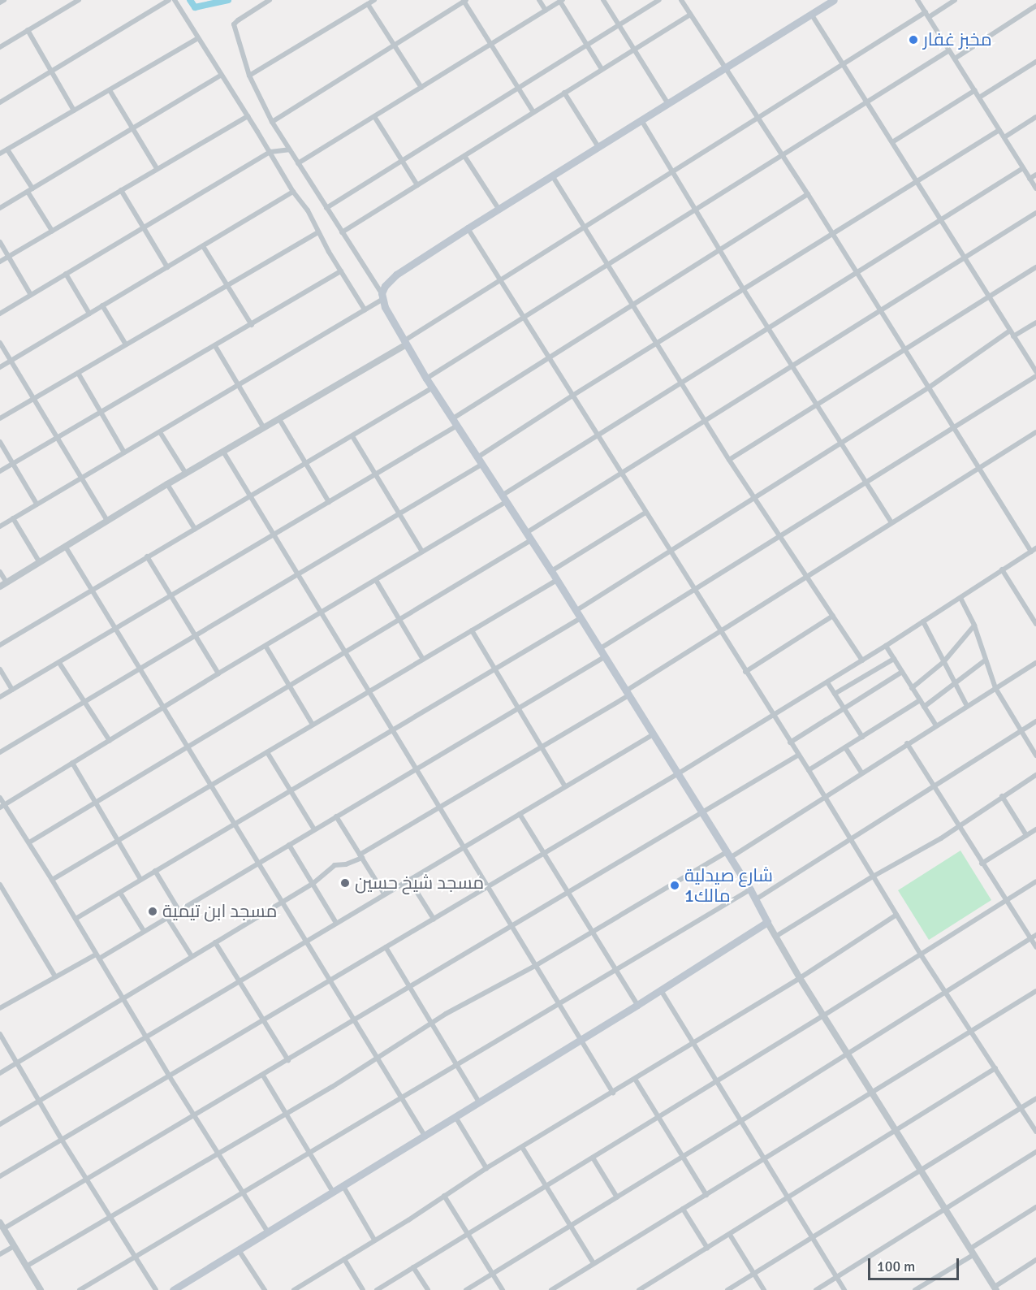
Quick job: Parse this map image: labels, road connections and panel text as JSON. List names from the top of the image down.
{
  "places": [
    "مخبز غفار",
    "مسجد شيخ حسين",
    "شارع صيدلية مالك1",
    "مسجد ابن تيمية"
  ],
  "scale_bar": "100 m"
}
